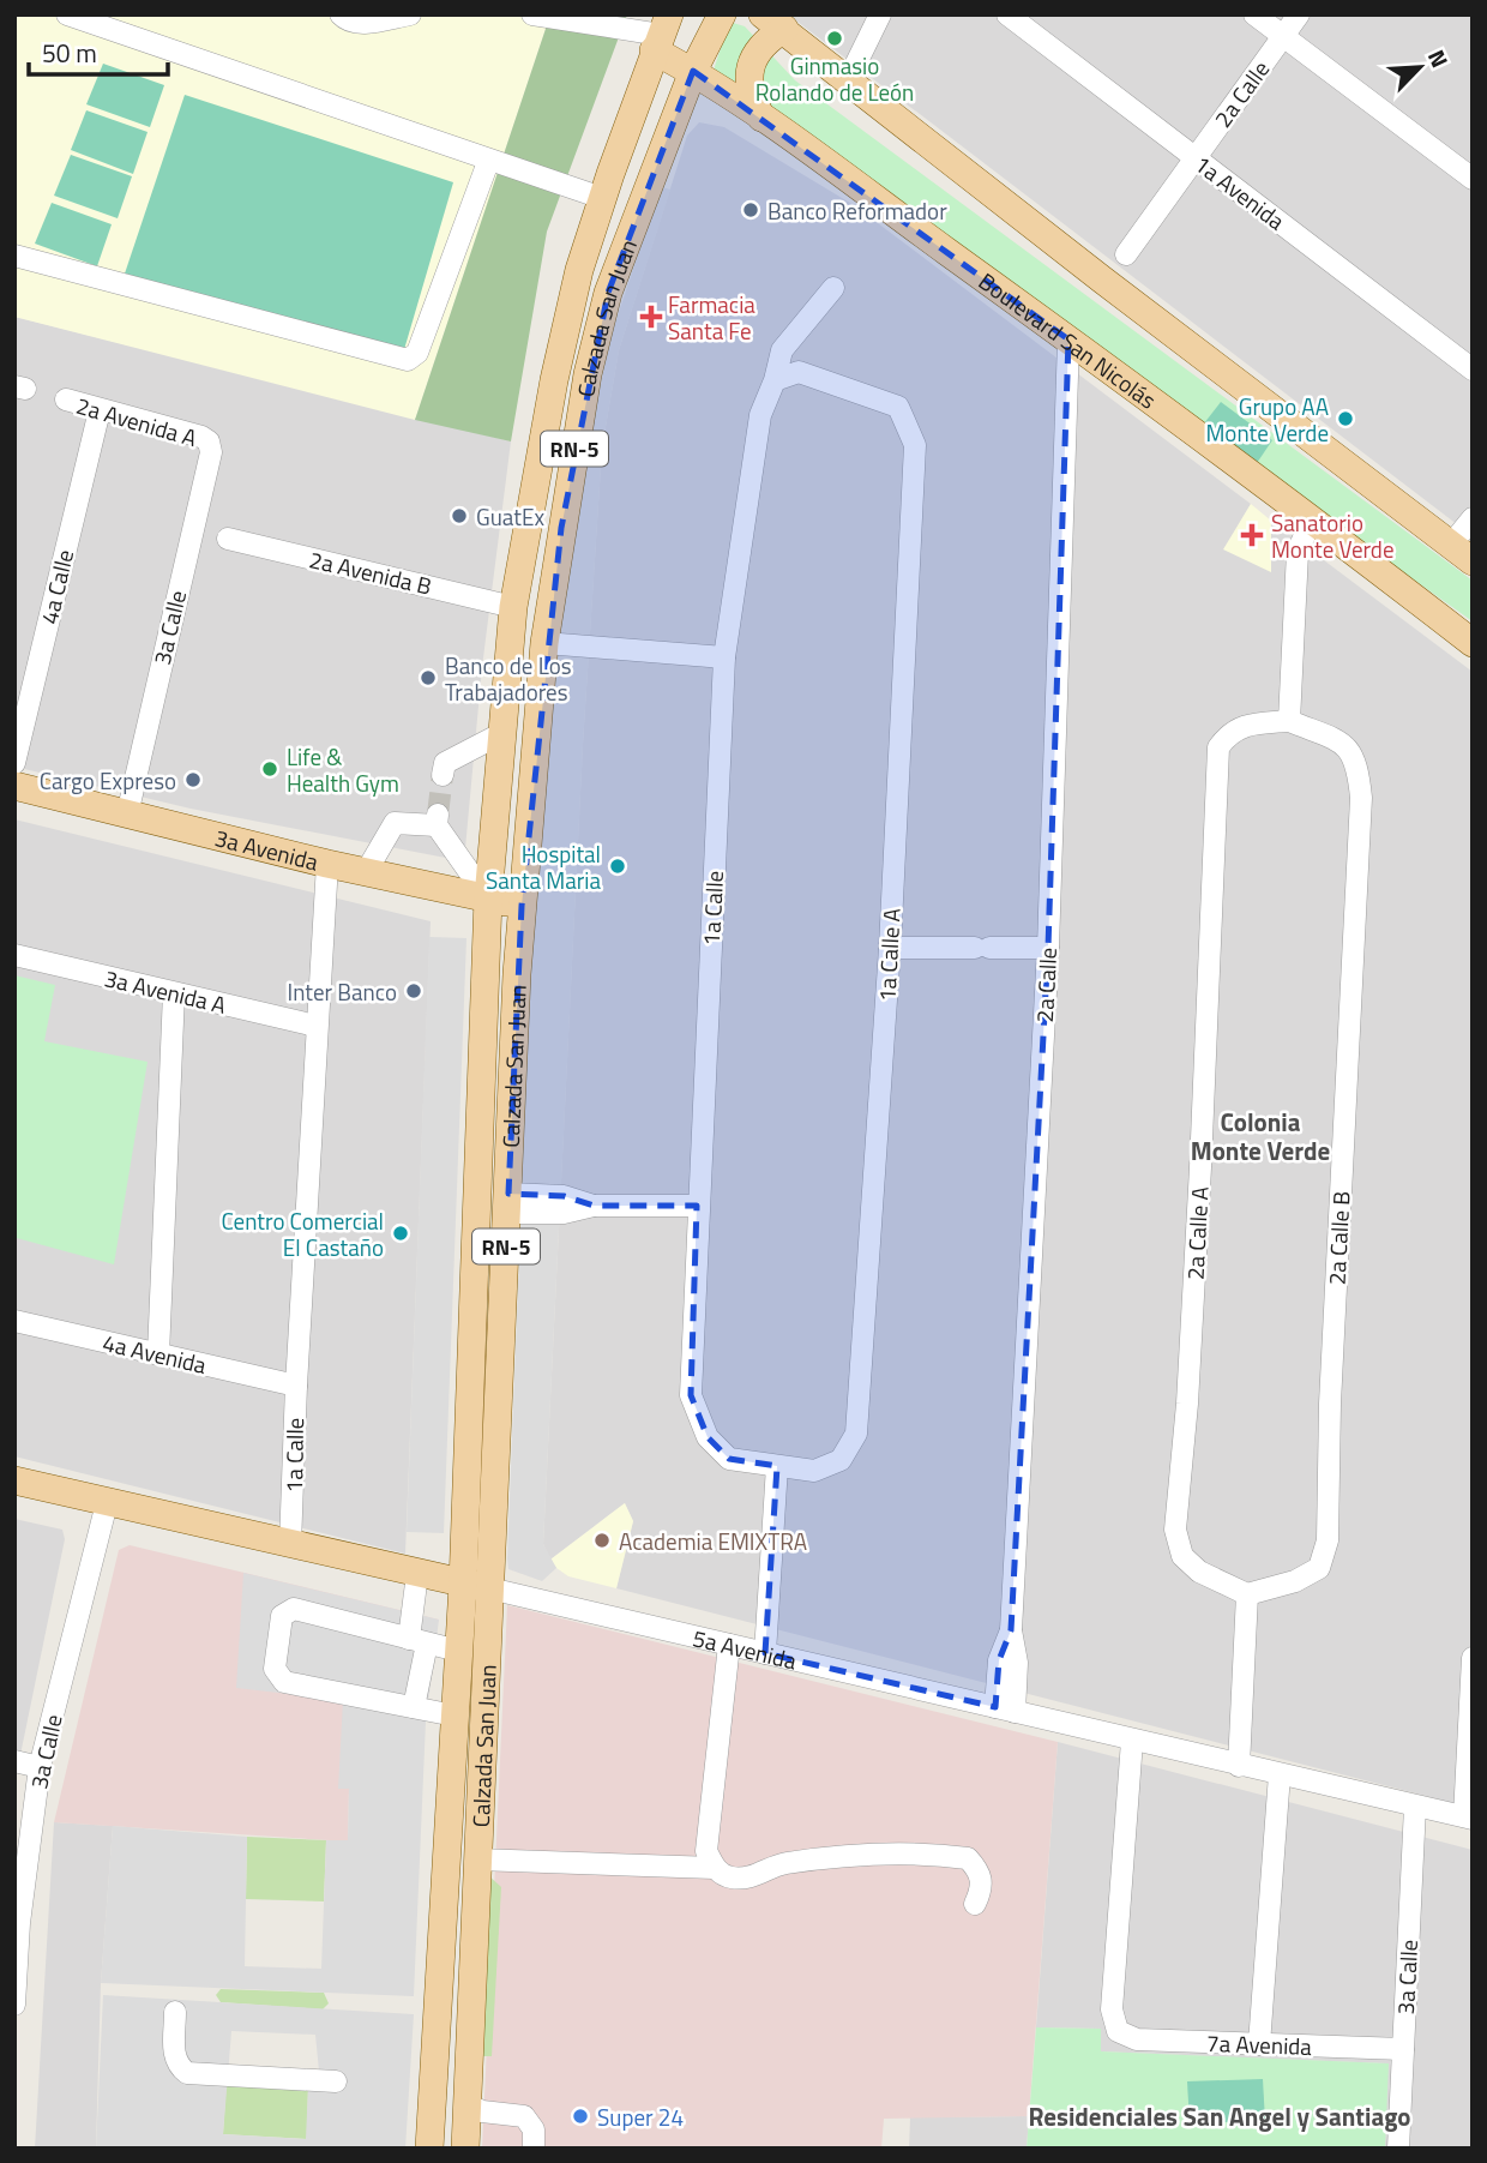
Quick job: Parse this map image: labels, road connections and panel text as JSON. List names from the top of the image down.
{
  "streets": {
    "main road": [
      "Calzada San Juan",
      "Boulevard San Nicolás",
      "RN-5",
      "3a Avenida",
      "5a Avenida"
    ],
    "street": [
      "2a Calle",
      "1a Avenida",
      "2a Avenida A",
      "2a Avenida B",
      "4a Calle",
      "3a Calle",
      "1a Calle",
      "1a Calle A",
      "3a Avenida A",
      "2a Calle A",
      "2a Calle B",
      "4a Avenida",
      "7a Avenida"
    ]
  },
  "crossings": [
    ["2a Calle", "1a Avenida"],
    ["2a Calle", "Boulevard San Nicolás"],
    ["2a Calle", "5a Avenida"],
    ["Calzada San Juan", "Boulevard San Nicolás"],
    ["Calzada San Juan", "2a Avenida B"],
    ["Calzada San Juan", "3a Avenida"],
    ["Calzada San Juan", "5a Avenida"],
    ["2a Avenida A", "4a Calle"],
    ["2a Avenida A", "3a Calle"],
    ["3a Calle", "3a Avenida"],
    ["3a Calle", "5a Avenida"],
    ["3a Calle", "7a Avenida"],
    ["3a Avenida", "1a Calle"],
    ["1a Calle", "1a Calle A"],
    ["1a Calle", "3a Avenida A"],
    ["1a Calle", "4a Avenida"],
    ["1a Calle", "5a Avenida"],
    ["2a Calle A", "2a Calle B"],
    ["5a Avenida", "7a Avenida"]
  ],
  "districts": ["Colonia Monte Verde", "Residenciales San Angel y Santiago"],
  "places": {
    "other": [
      "Ginmasio Rolando de León",
      "Banco Reformador",
      "Grupo AA Monte Verde",
      "GuatEx",
      "Banco de Los Trabajadores",
      "Life & Health Gym",
      "Cargo Expreso",
      "Hospital Santa Maria",
      "Inter Banco",
      "Centro Comercial El Castaño",
      "Academia EMIXTRA",
      "Super 24"
    ],
    "health": ["Farmacia Santa Fe", "Sanatorio Monte Verde"]
  },
  "scale_bar": "50 m",
  "north": "top right"
}
